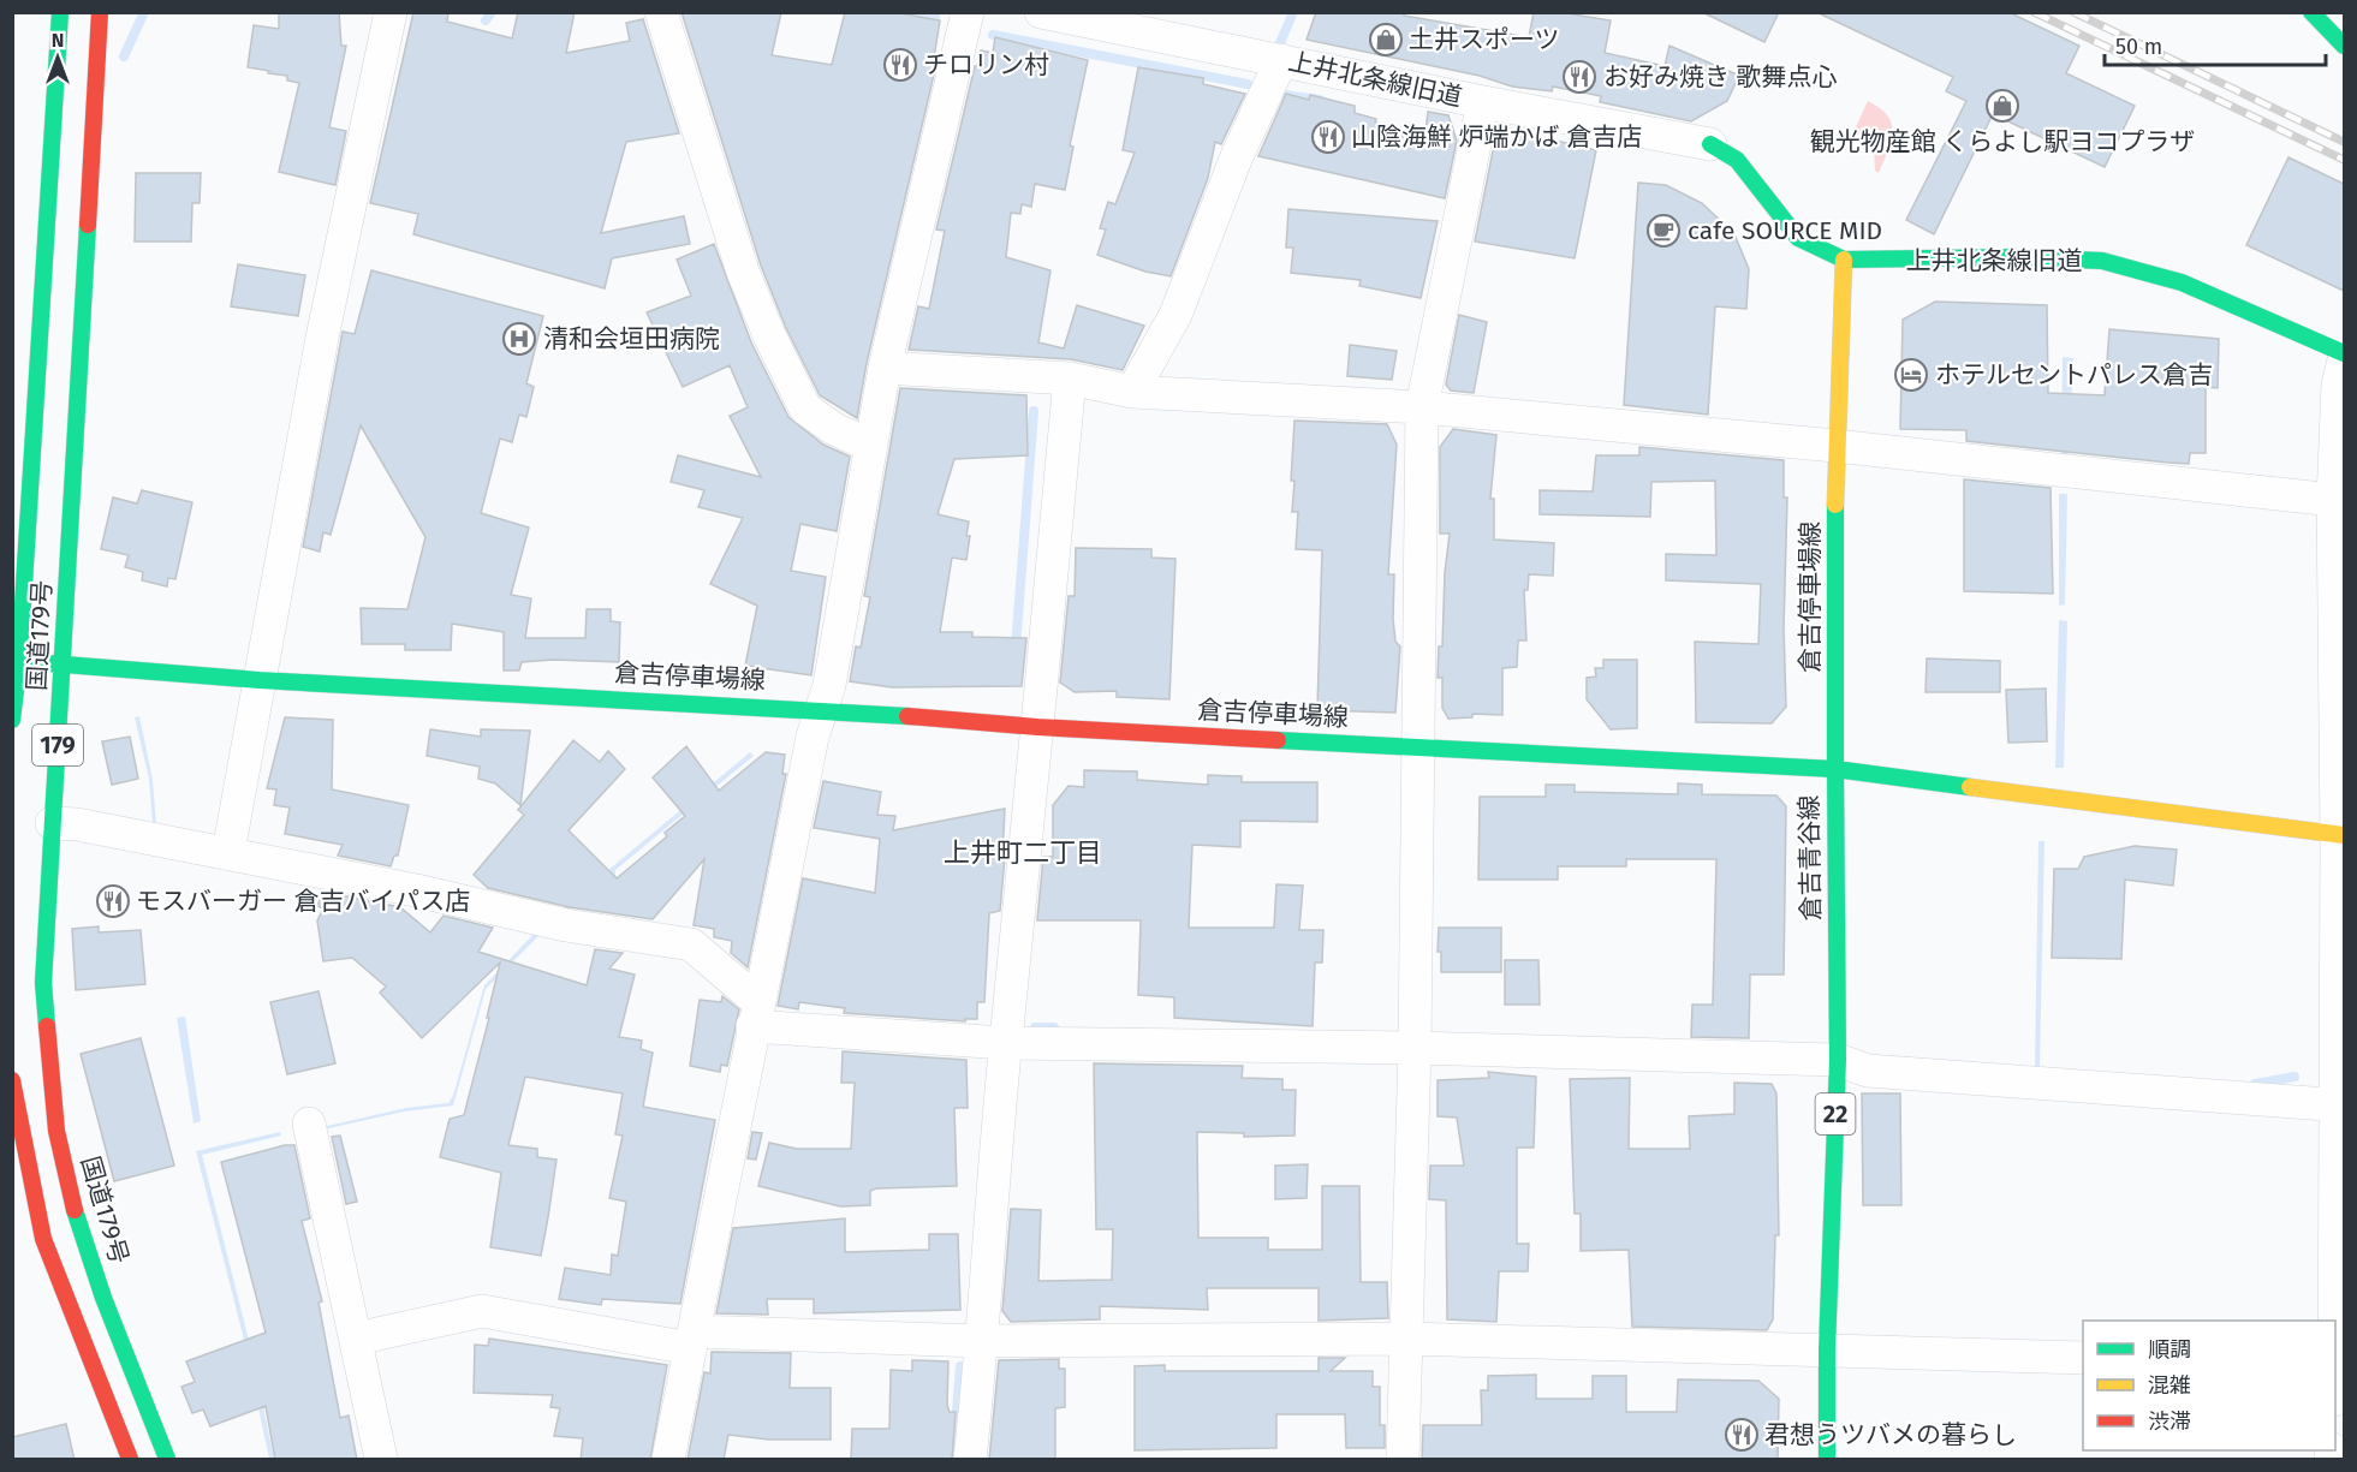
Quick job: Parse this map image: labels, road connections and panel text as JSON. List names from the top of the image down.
{
  "streets": {
    "main road": [
      "上井北条線旧道",
      "倉吉停車場線",
      "国道179号",
      "179",
      "倉吉青谷線",
      "22"
    ]
  },
  "crossings": [
    ["上井北条線旧道", "倉吉停車場線"],
    ["倉吉停車場線", "国道179号"],
    ["倉吉停車場線", "倉吉青谷線"]
  ],
  "districts": ["上井町二丁目"],
  "places": {
    "shop": ["土井スポーツ", "観光物産館 くらよし駅ヨコプラザ"],
    "restaurant": [
      "チロリン村",
      "お好み焼き 歌舞点心",
      "山陰海鮮 炉端かば 倉吉店",
      "モスバーガー 倉吉バイパス店",
      "君想うツバメの暮らし"
    ],
    "cafe": ["cafe SOURCE MID"],
    "hospital": ["清和会垣田病院"],
    "hotel": ["ホテルセントパレス倉吉"]
  },
  "legend": ["順調", "混雑", "渋滞"],
  "scale_bar": "50 m",
  "north": "top"
}
